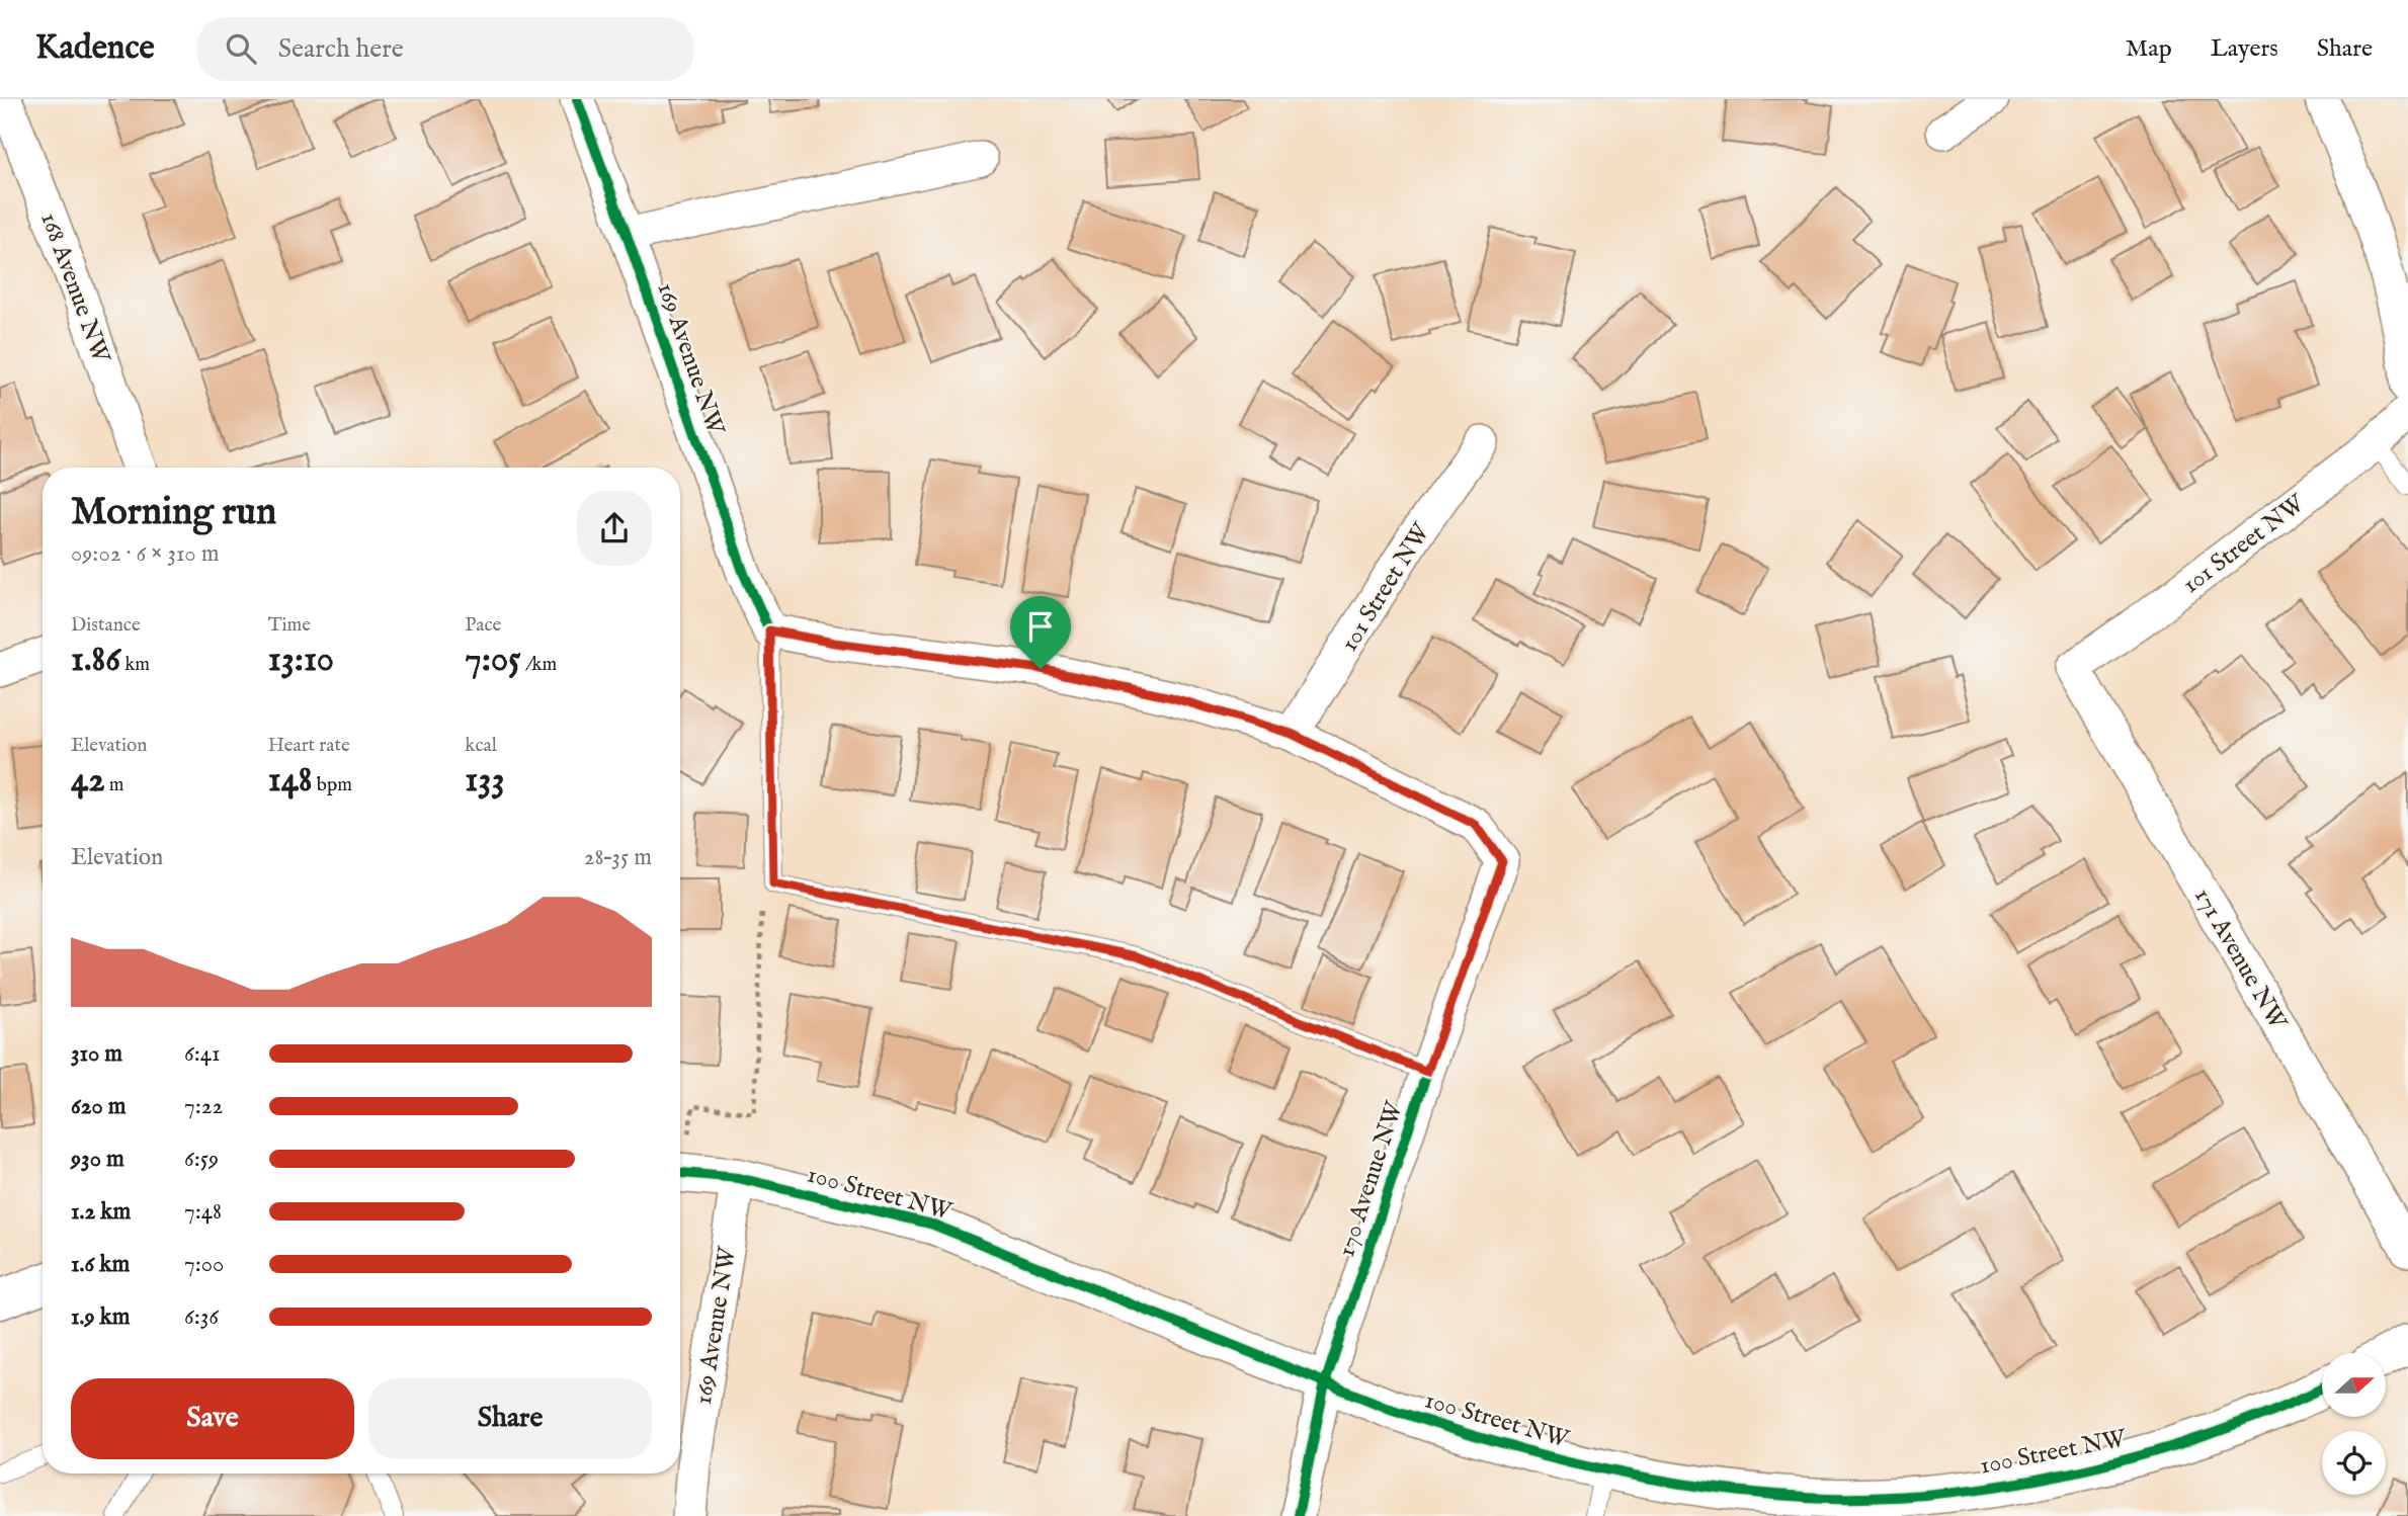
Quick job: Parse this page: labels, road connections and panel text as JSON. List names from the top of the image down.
{
  "streets": {
    "street": [
      "168 Avenue NW",
      "169 Avenue NW",
      "101 Street NW",
      "171 Avenue NW",
      "170 Avenue NW",
      "100 Street NW"
    ]
  },
  "crossings": [
    ["169 Avenue NW", "100 Street NW"],
    ["101 Street NW", "171 Avenue NW"],
    ["101 Street NW", "170 Avenue NW"],
    ["170 Avenue NW", "100 Street NW"]
  ],
  "north": "right",
  "page": {
    "header": "Kadence",
    "search": "Search here",
    "nav": ["Map", "Layers", "Share"],
    "heading": ["Morning run", "09:02 · 6 × 310 m"],
    "stats": [
      ["Distance", "1.86 km"],
      ["Time", "13:10"],
      ["Pace", "7:05 /km"],
      ["Elevation", "42 m"],
      ["Heart rate", "148 bpm"],
      ["kcal", "133"]
    ],
    "chart": ["Elevation", "28–35 m"],
    "list": [
      {
        "name": "310 m",
        "note": "6:41"
      },
      {
        "name": "620 m",
        "note": "7:22"
      },
      {
        "name": "930 m",
        "note": "6:59"
      },
      {
        "name": "1.2 km",
        "note": "7:48"
      },
      {
        "name": "1.6 km",
        "note": "7:00"
      },
      {
        "name": "1.9 km",
        "note": "6:36"
      }
    ],
    "buttons": ["Save", "Share"]
  }
}
